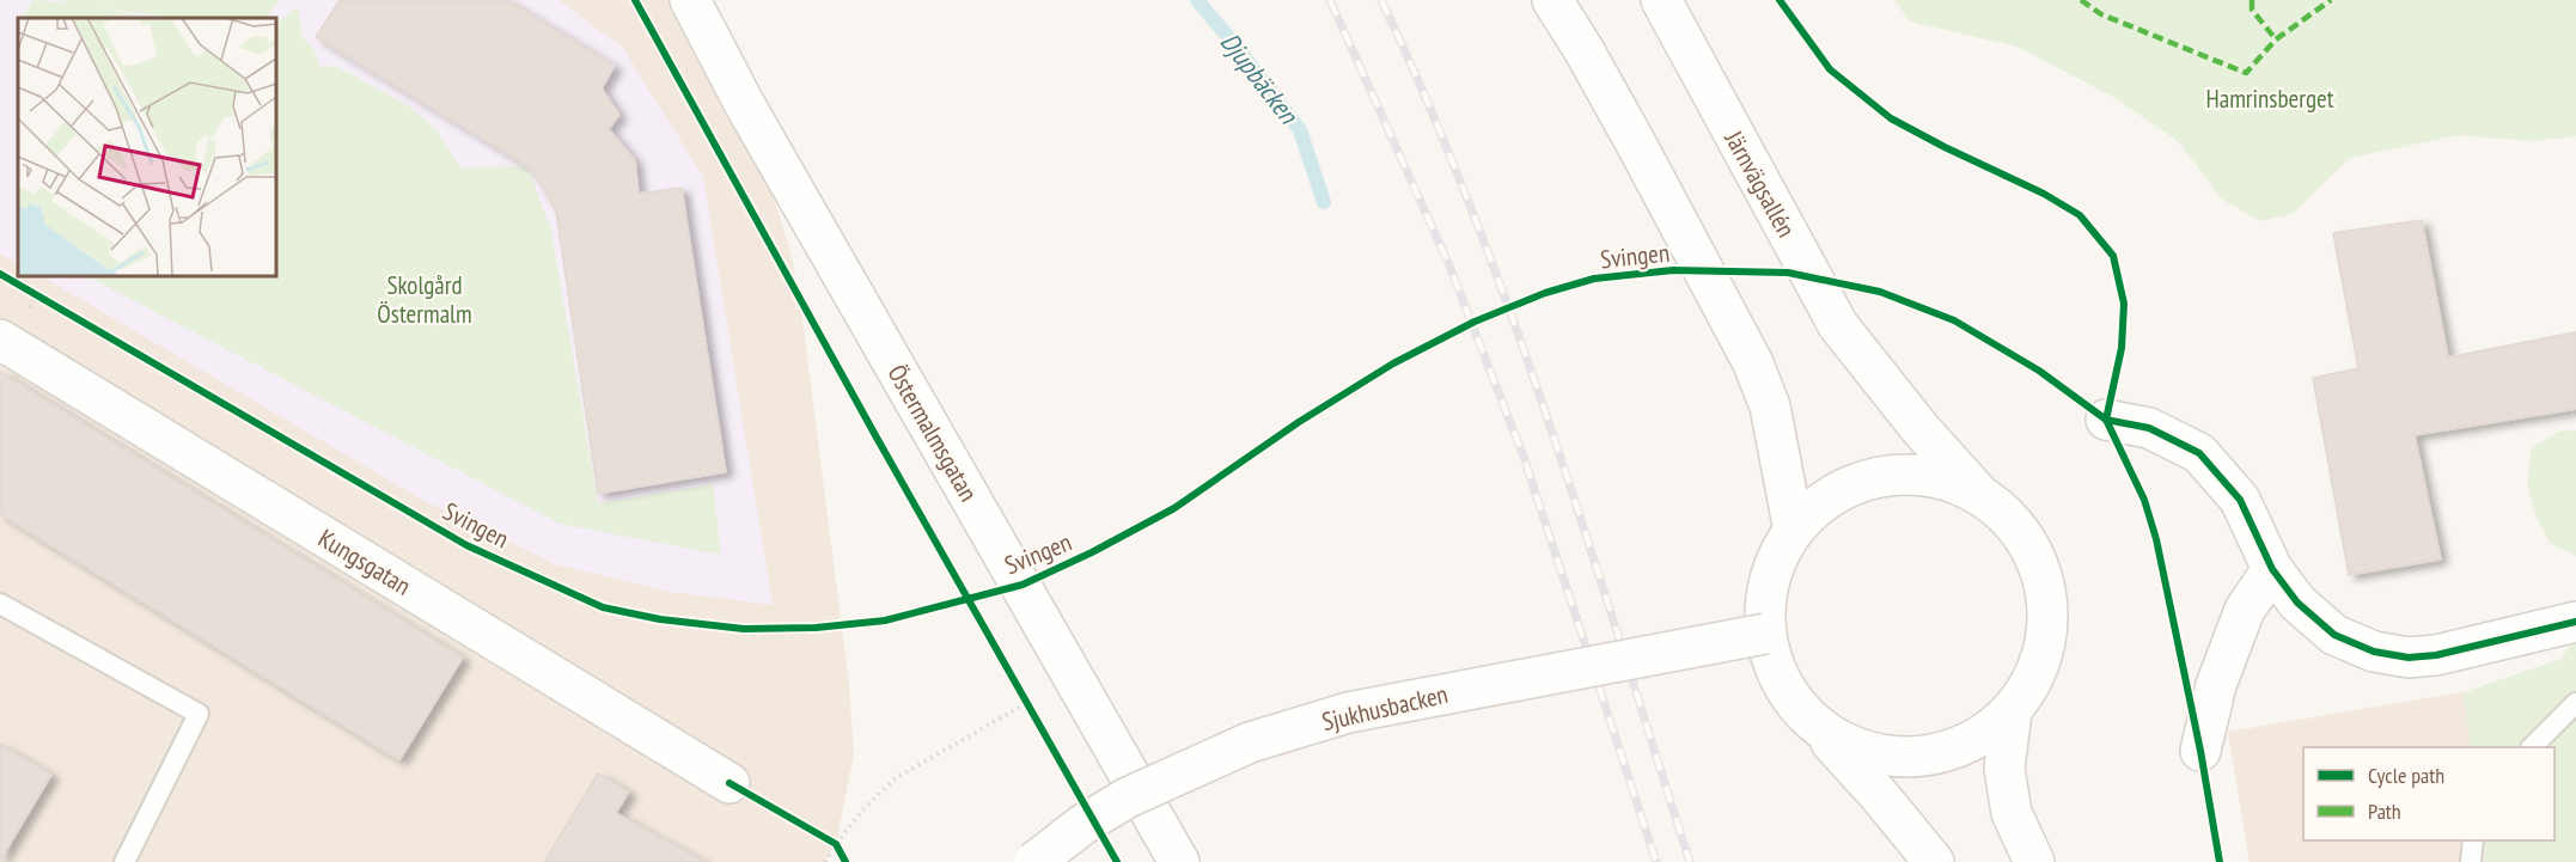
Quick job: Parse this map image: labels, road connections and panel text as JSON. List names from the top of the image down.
{
  "streets": {
    "street": [
      "Järnvägsallén",
      "Östermalmsgatan",
      "Kungsgatan",
      "Sjukhusbacken"
    ],
    "cycle path": ["Svingen"]
  },
  "water": ["Djupbäcken"],
  "parks": ["Hamrinsberget", "Skolgård Östermalm"],
  "legend": ["Cycle path", "Path"]
}
